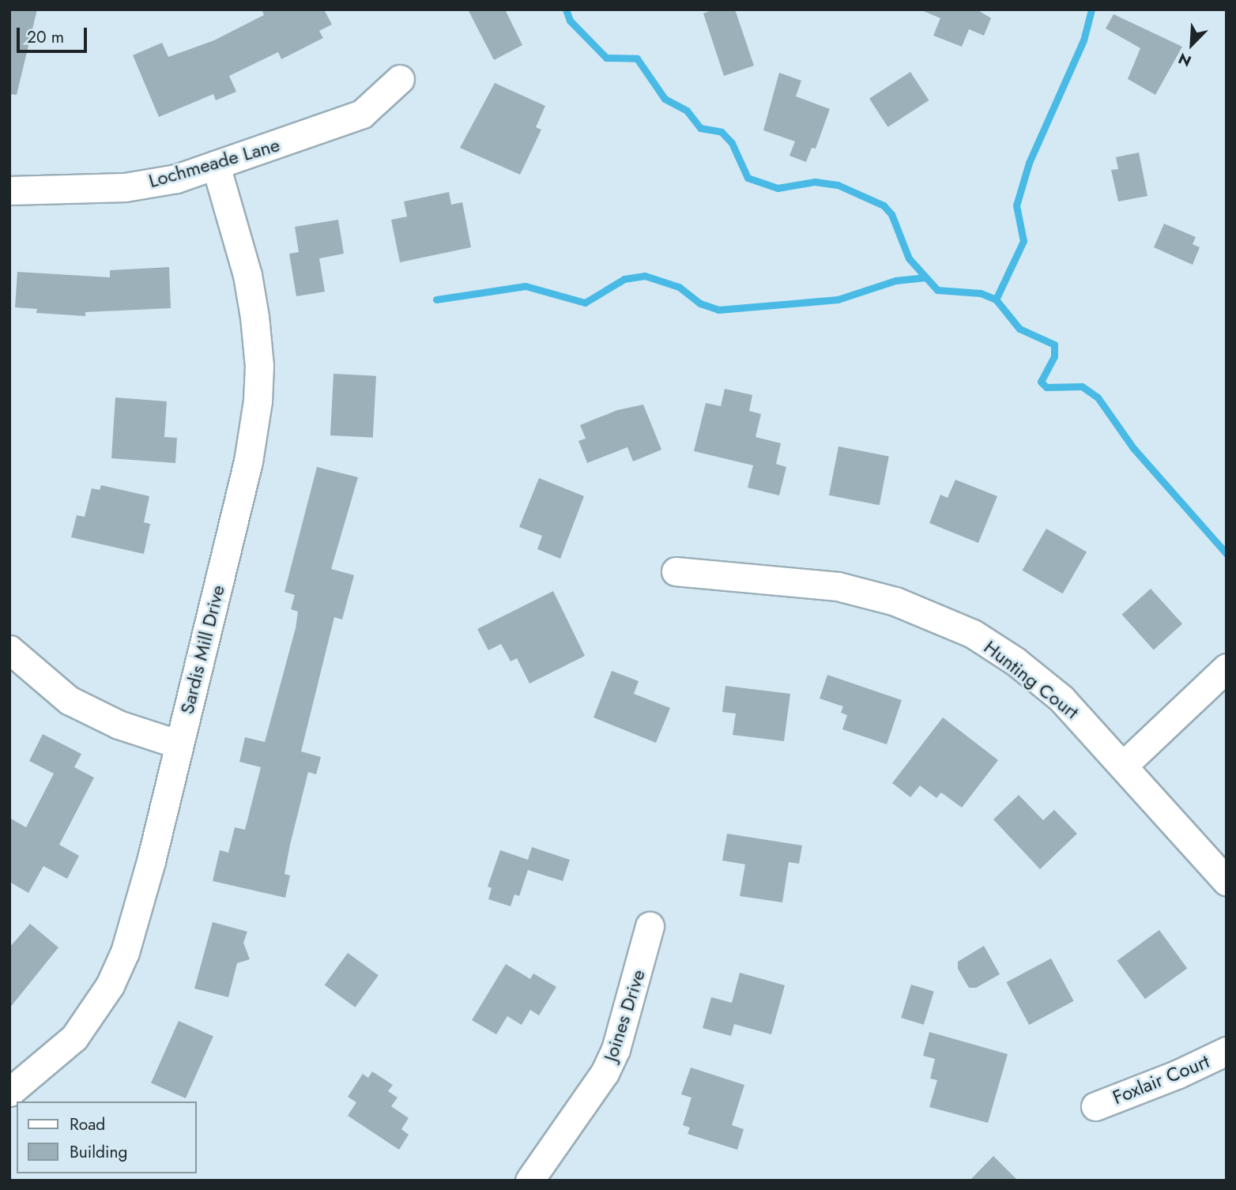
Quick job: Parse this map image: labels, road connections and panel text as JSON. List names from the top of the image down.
{
  "streets": {
    "street": [
      "Lochmeade Lane",
      "Sardis Mill Drive",
      "Hunting Court",
      "Joines Drive",
      "Foxlair Court"
    ]
  },
  "crossings": [
    ["Lochmeade Lane", "Sardis Mill Drive"]
  ],
  "legend": ["Road", "Building"],
  "scale_bar": "20 m",
  "north": "bottom left"
}
